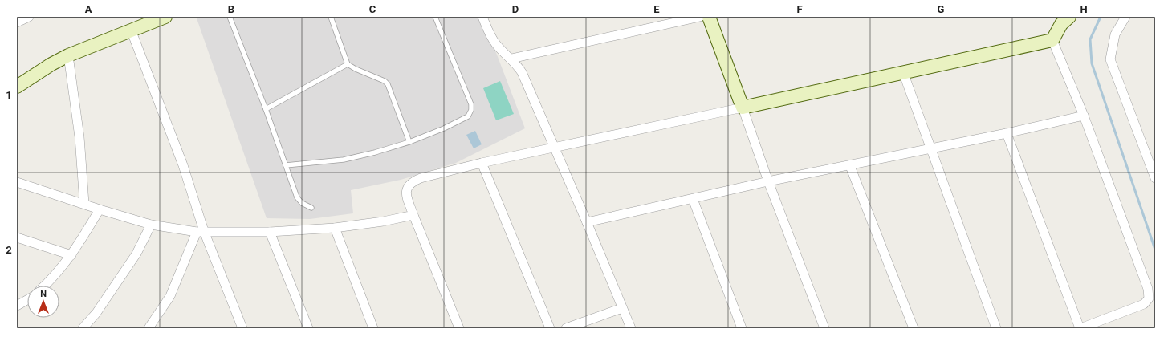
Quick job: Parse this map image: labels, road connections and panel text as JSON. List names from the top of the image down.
{
  "north": "top",
  "grid": {
    "columns": [
      "A",
      "B",
      "C",
      "D",
      "E",
      "F",
      "G",
      "H"
    ],
    "rows": ["1", "2"]
  }
}
